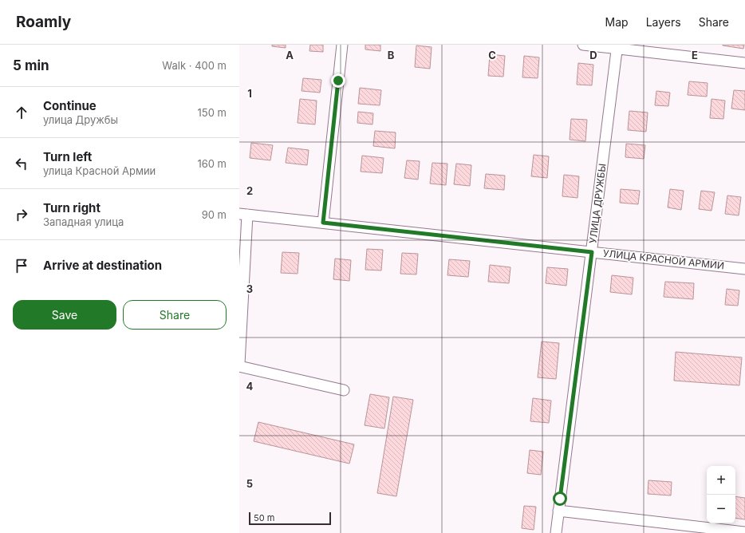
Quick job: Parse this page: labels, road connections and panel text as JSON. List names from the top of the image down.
{
  "streets": {
    "street": ["УЛИЦА ДРУЖБЫ", "УЛИЦА КРАСНОЙ АРМИИ"]
  },
  "crossings": [
    ["УЛИЦА ДРУЖБЫ", "УЛИЦА КРАСНОЙ АРМИИ"]
  ],
  "scale_bar": "50 m",
  "page": {
    "header": "Roamly",
    "nav": ["Map", "Layers", "Share"],
    "heading": ["5 min", "Walk · 400 m"],
    "list": [
      ["Continue", "улица Дружбы", "150 m"],
      ["Turn left", "улица Красной Армии", "160 m"],
      ["Turn right", "Западная улица", "90 m"],
      "Arrive at destination"
    ],
    "buttons": ["Save", "Share"],
    "map_buttons": ["+", "−"],
    "scale": "50 m"
  },
  "grid": {
    "columns": [
      "A",
      "B",
      "C",
      "D",
      "E"
    ],
    "rows": [
      "1",
      "2",
      "3",
      "4",
      "5"
    ]
  }
}
